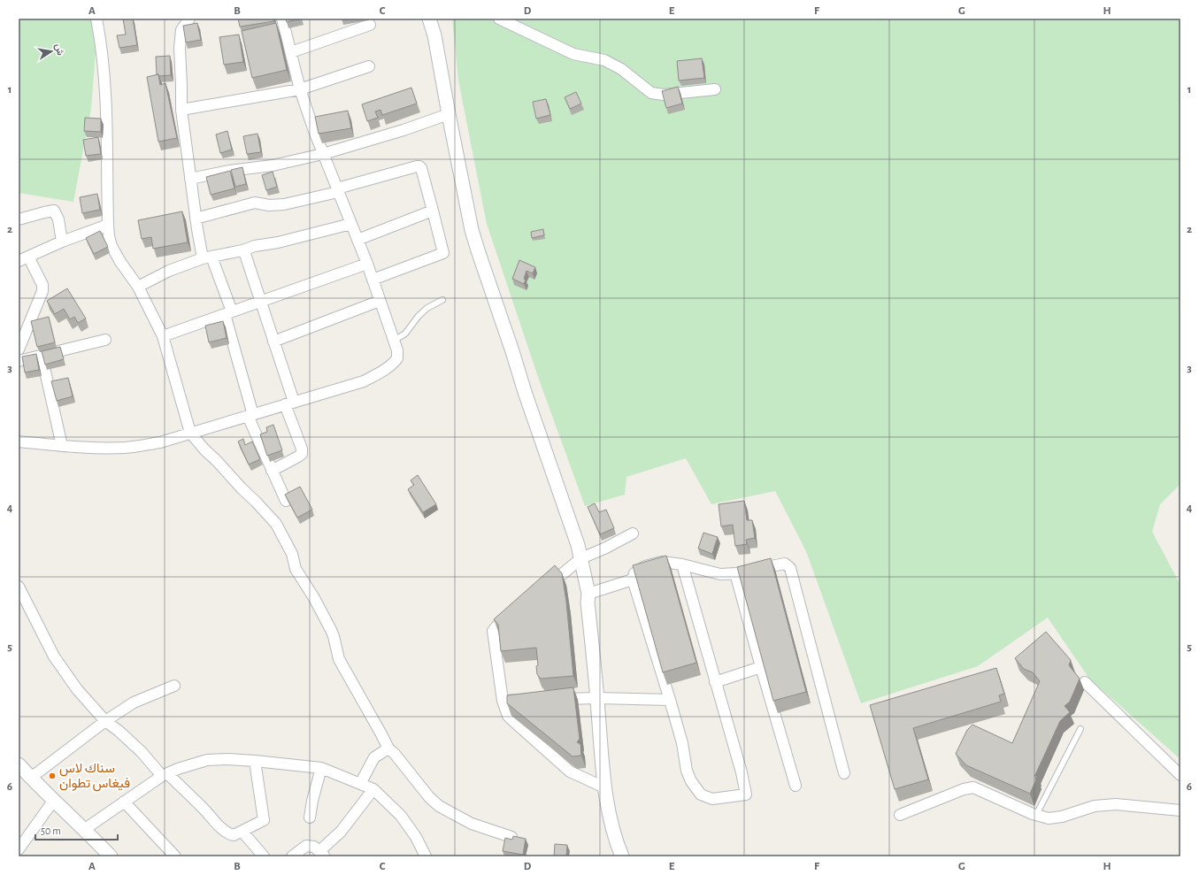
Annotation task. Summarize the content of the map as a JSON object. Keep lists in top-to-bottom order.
{
  "places": ["سناك لاس فيغاس تطوان"],
  "scale_bar": "50 m",
  "north": "right",
  "grid": {
    "columns": [
      "A",
      "B",
      "C",
      "D",
      "E",
      "F",
      "G",
      "H"
    ],
    "rows": [
      "1",
      "2",
      "3",
      "4",
      "5",
      "6"
    ]
  }
}
